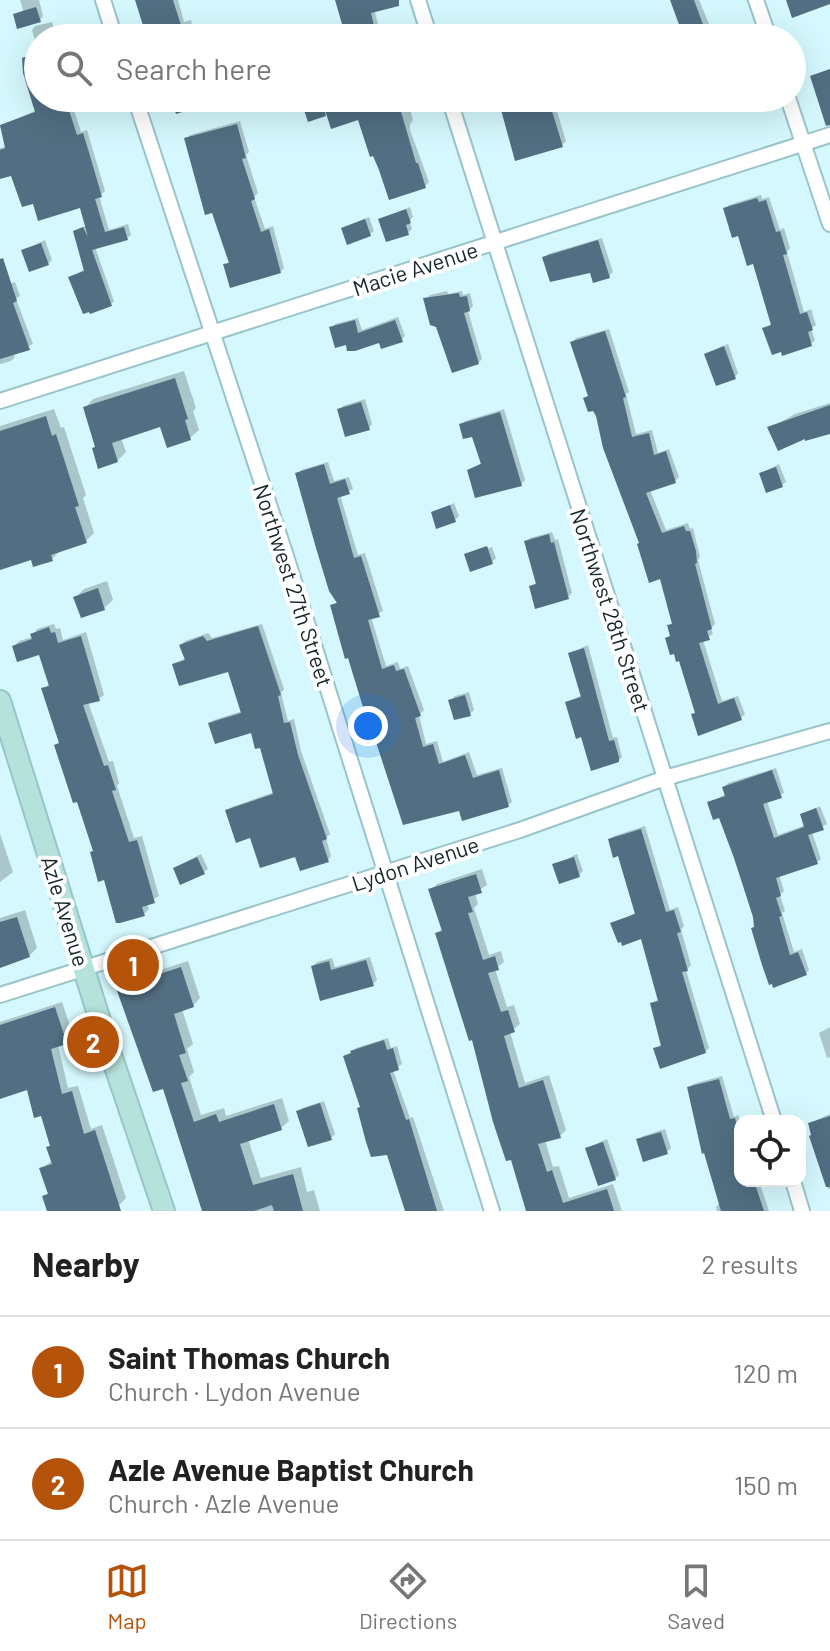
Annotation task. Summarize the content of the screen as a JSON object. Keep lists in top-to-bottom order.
{
  "streets": {
    "main road": ["Azle Avenue"],
    "street": [
      "Macie Avenue",
      "Northwest 27th Street",
      "Northwest 28th Street",
      "Lydon Avenue"
    ]
  },
  "crossings": [
    ["Macie Avenue", "Northwest 27th Street"],
    ["Macie Avenue", "Northwest 28th Street"],
    ["Northwest 27th Street", "Lydon Avenue"],
    ["Northwest 28th Street", "Lydon Avenue"],
    ["Lydon Avenue", "Azle Avenue"]
  ],
  "page": {
    "search": "Search here",
    "pins": ["1", "2"],
    "heading": ["Nearby", "2 results"],
    "list": [
      {
        "mark": "1",
        "name": "Saint Thomas Church",
        "note": "Church · Lydon Avenue",
        "value": "120 m"
      },
      {
        "mark": "2",
        "name": "Azle Avenue Baptist Church",
        "note": "Church · Azle Avenue",
        "value": "150 m"
      }
    ],
    "nav": ["Map", "Directions", "Saved"]
  }
}
